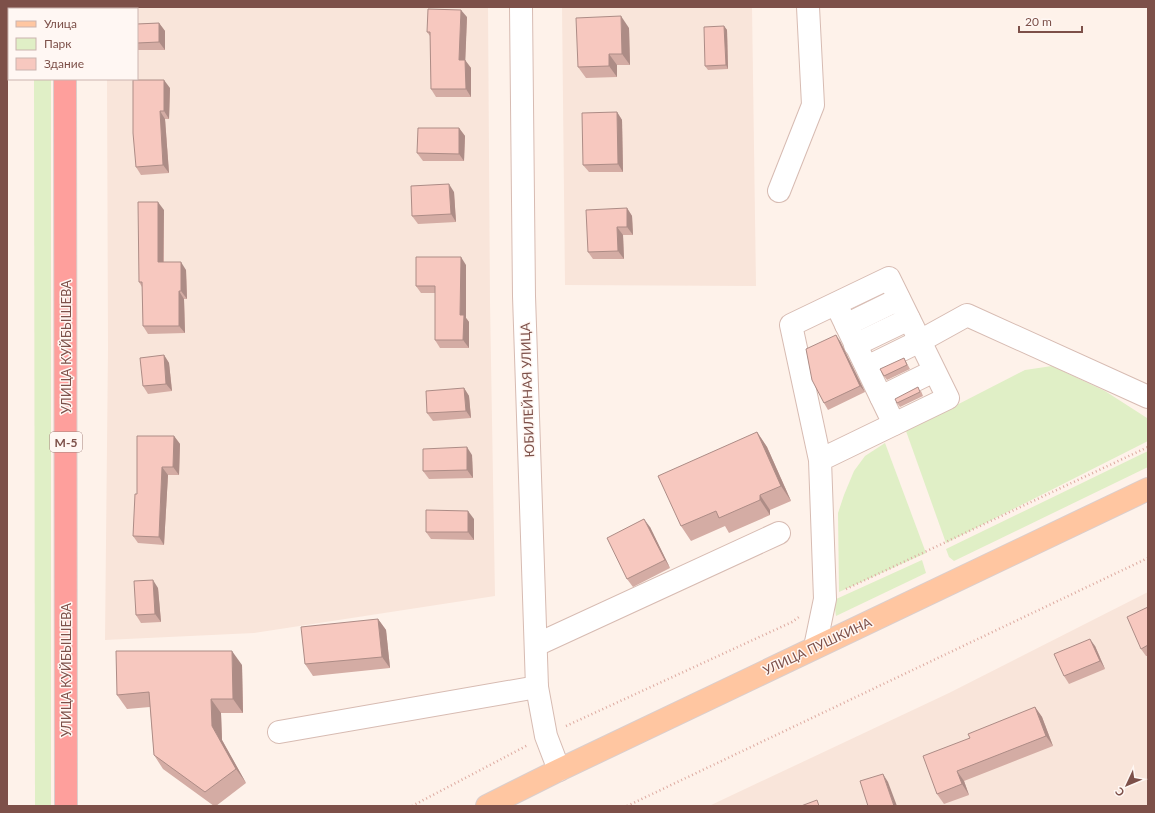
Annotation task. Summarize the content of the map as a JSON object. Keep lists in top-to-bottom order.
{
  "streets": {
    "highway": ["УЛИЦА КУЙБЫШЕВА", "М-5"],
    "main road": ["УЛИЦА ПУШКИНА"],
    "street": ["ЮБИЛЕЙНАЯ УЛИЦА"]
  },
  "crossings": [
    ["ЮБИЛЕЙНАЯ УЛИЦА", "УЛИЦА ПУШКИНА"]
  ],
  "legend": ["Улица", "Парк", "Здание"],
  "scale_bar": "20 m",
  "north": "bottom left"
}
